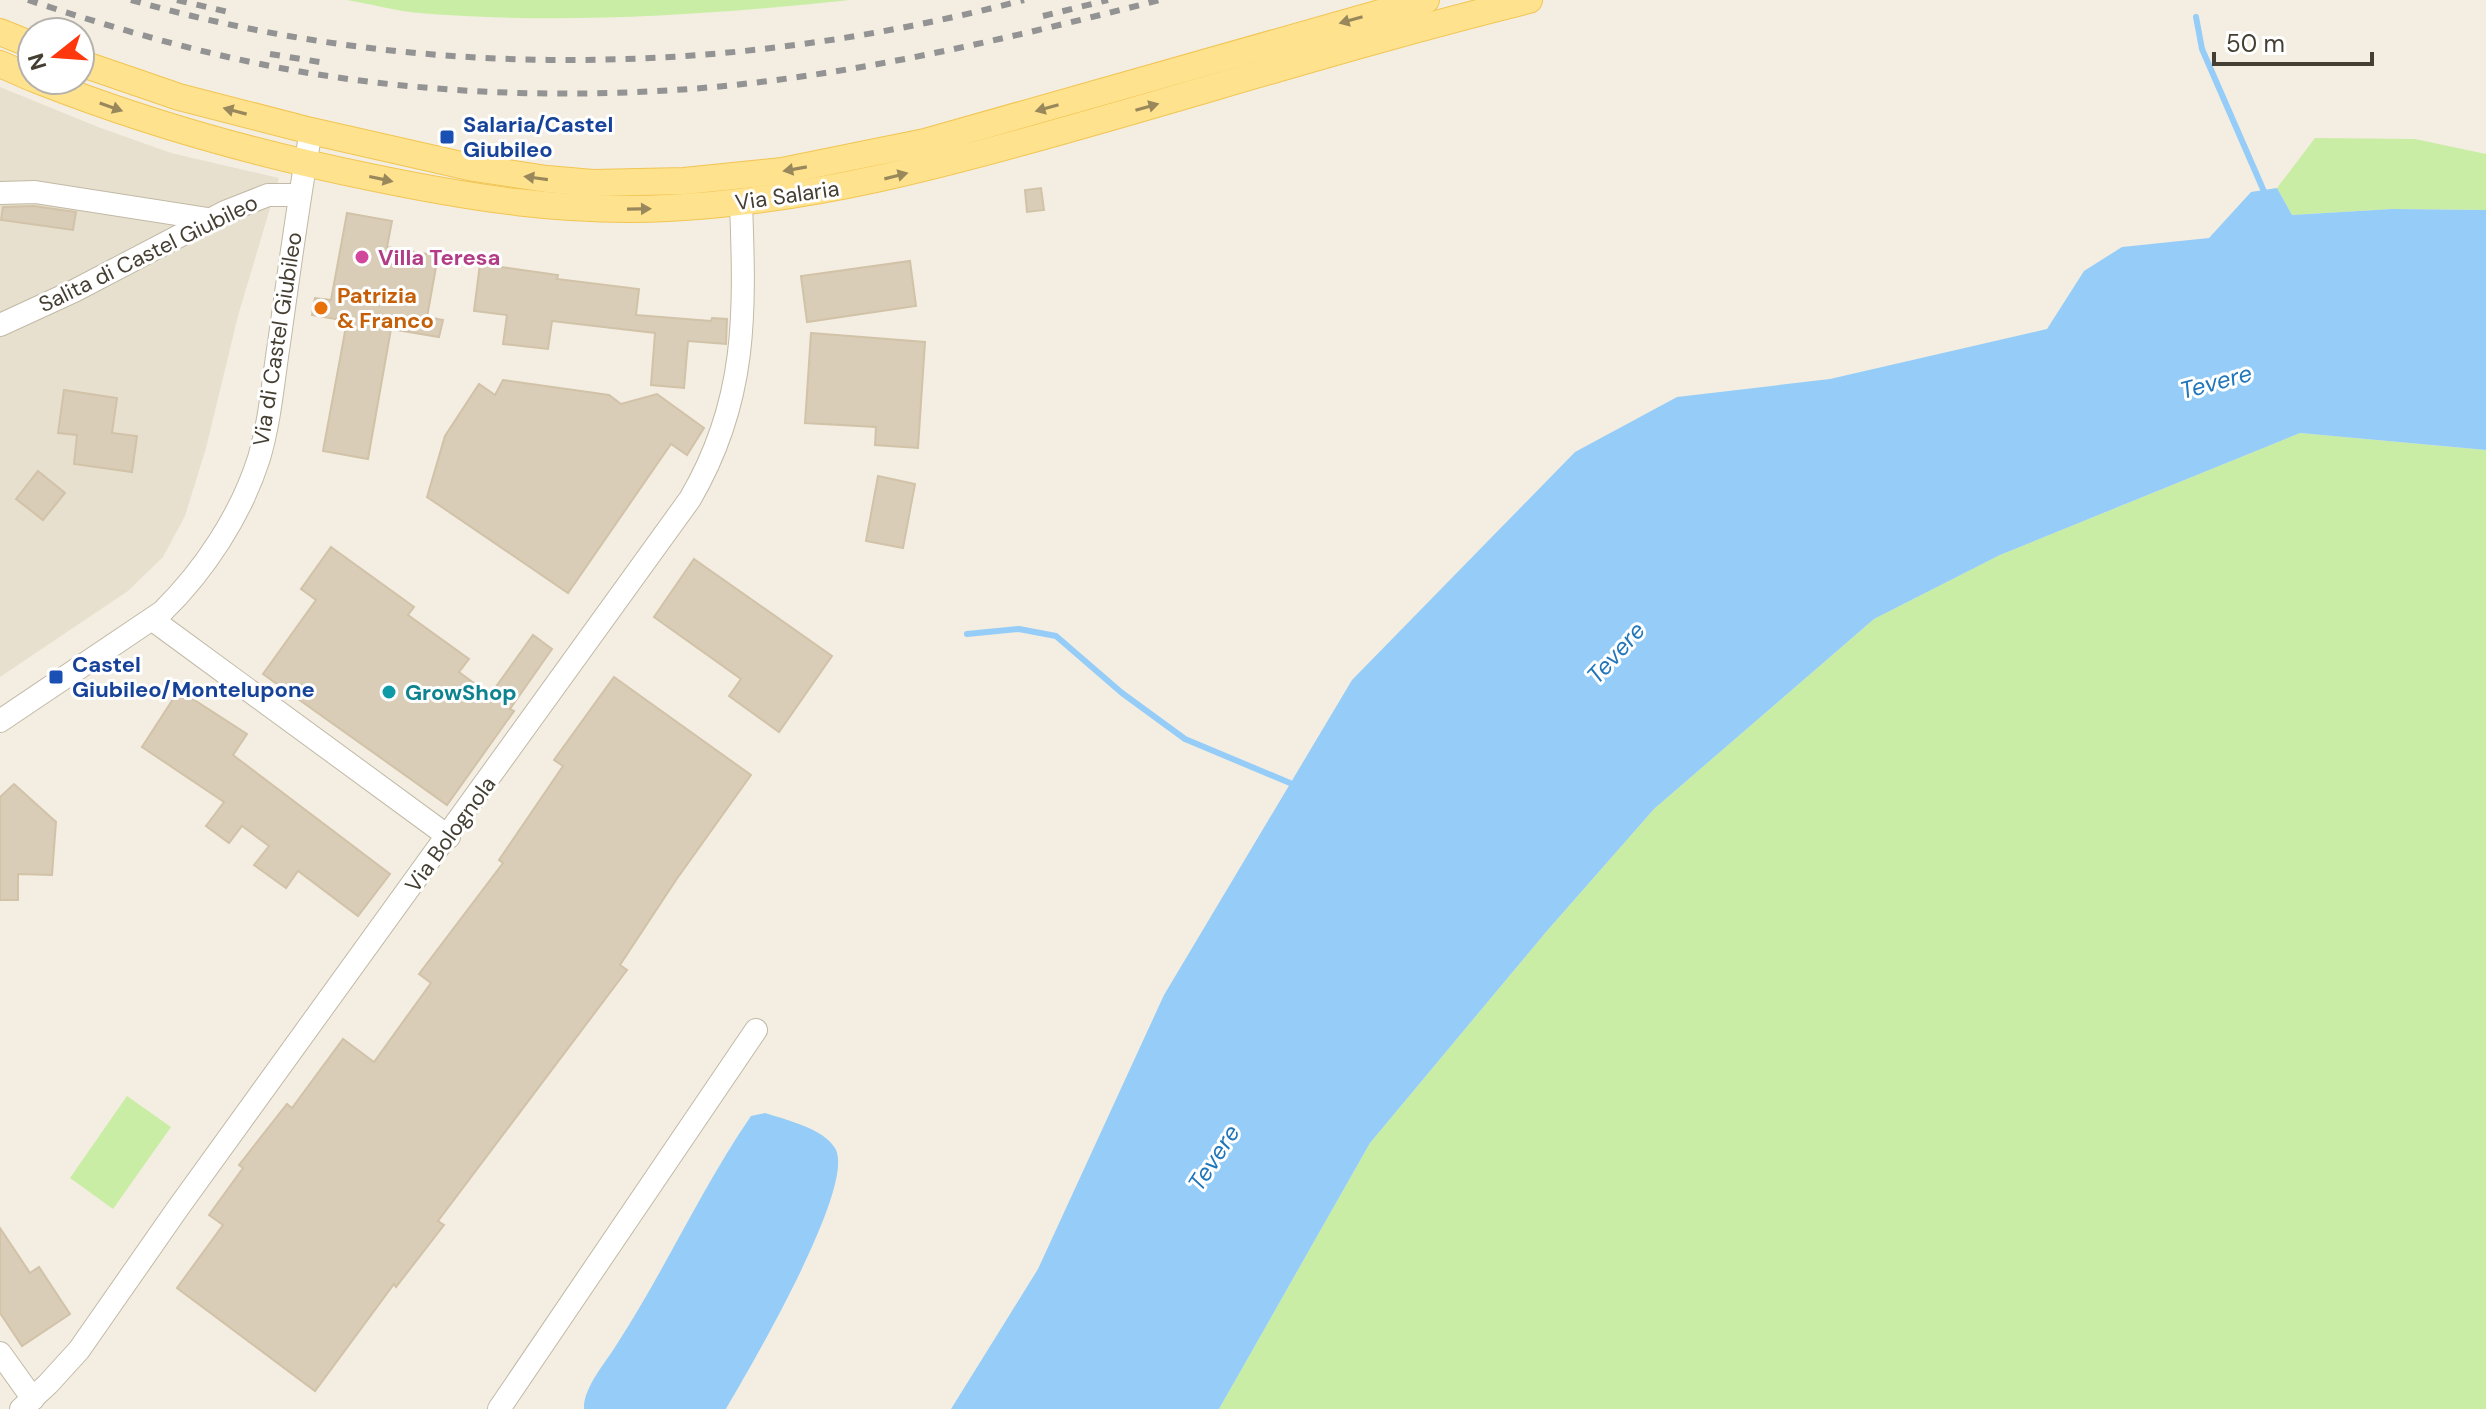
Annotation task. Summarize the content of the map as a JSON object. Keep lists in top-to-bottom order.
{
  "streets": {
    "main road": ["Via Salaria"],
    "street": ["Salita di Castel Giubileo", "Via di Castel Giubileo", "Via Bolognola"]
  },
  "crossings": [
    ["Via Salaria", "Via di Castel Giubileo"],
    ["Via Salaria", "Via Bolognola"],
    ["Salita di Castel Giubileo", "Via di Castel Giubileo"]
  ],
  "water": ["Tevere"],
  "places": {
    "transit": ["Salaria/Castel Giubileo", "Castel Giubileo/Montelupone"],
    "other": ["Villa Teresa", "Patrizia & Franco", "GrowShop"]
  },
  "scale_bar": "50 m",
  "north": "left"
}
